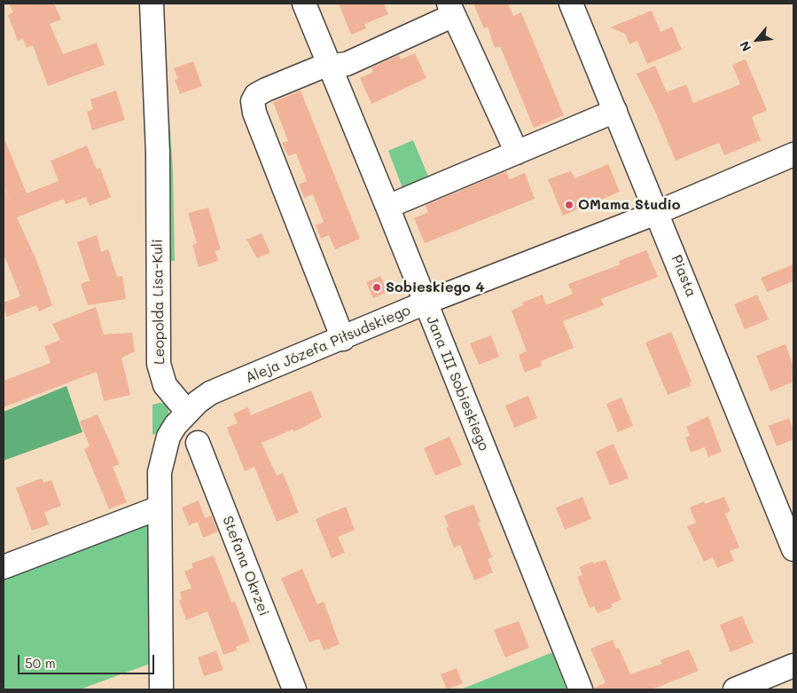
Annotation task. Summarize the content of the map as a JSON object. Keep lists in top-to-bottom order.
{
  "streets": {
    "street": [
      "Piasta",
      "Leopolda Lisa-Kuli",
      "Aleja Józefa Piłsudskiego",
      "Jana III Sobieskiego",
      "Stefana Okrzei"
    ]
  },
  "crossings": [
    ["Piasta", "Aleja Józefa Piłsudskiego"],
    ["Leopolda Lisa-Kuli", "Aleja Józefa Piłsudskiego"],
    ["Aleja Józefa Piłsudskiego", "Jana III Sobieskiego"]
  ],
  "places": ["OMama Studio", "Sobieskiego 4"],
  "scale_bar": "50 m",
  "north": "bottom left"
}
